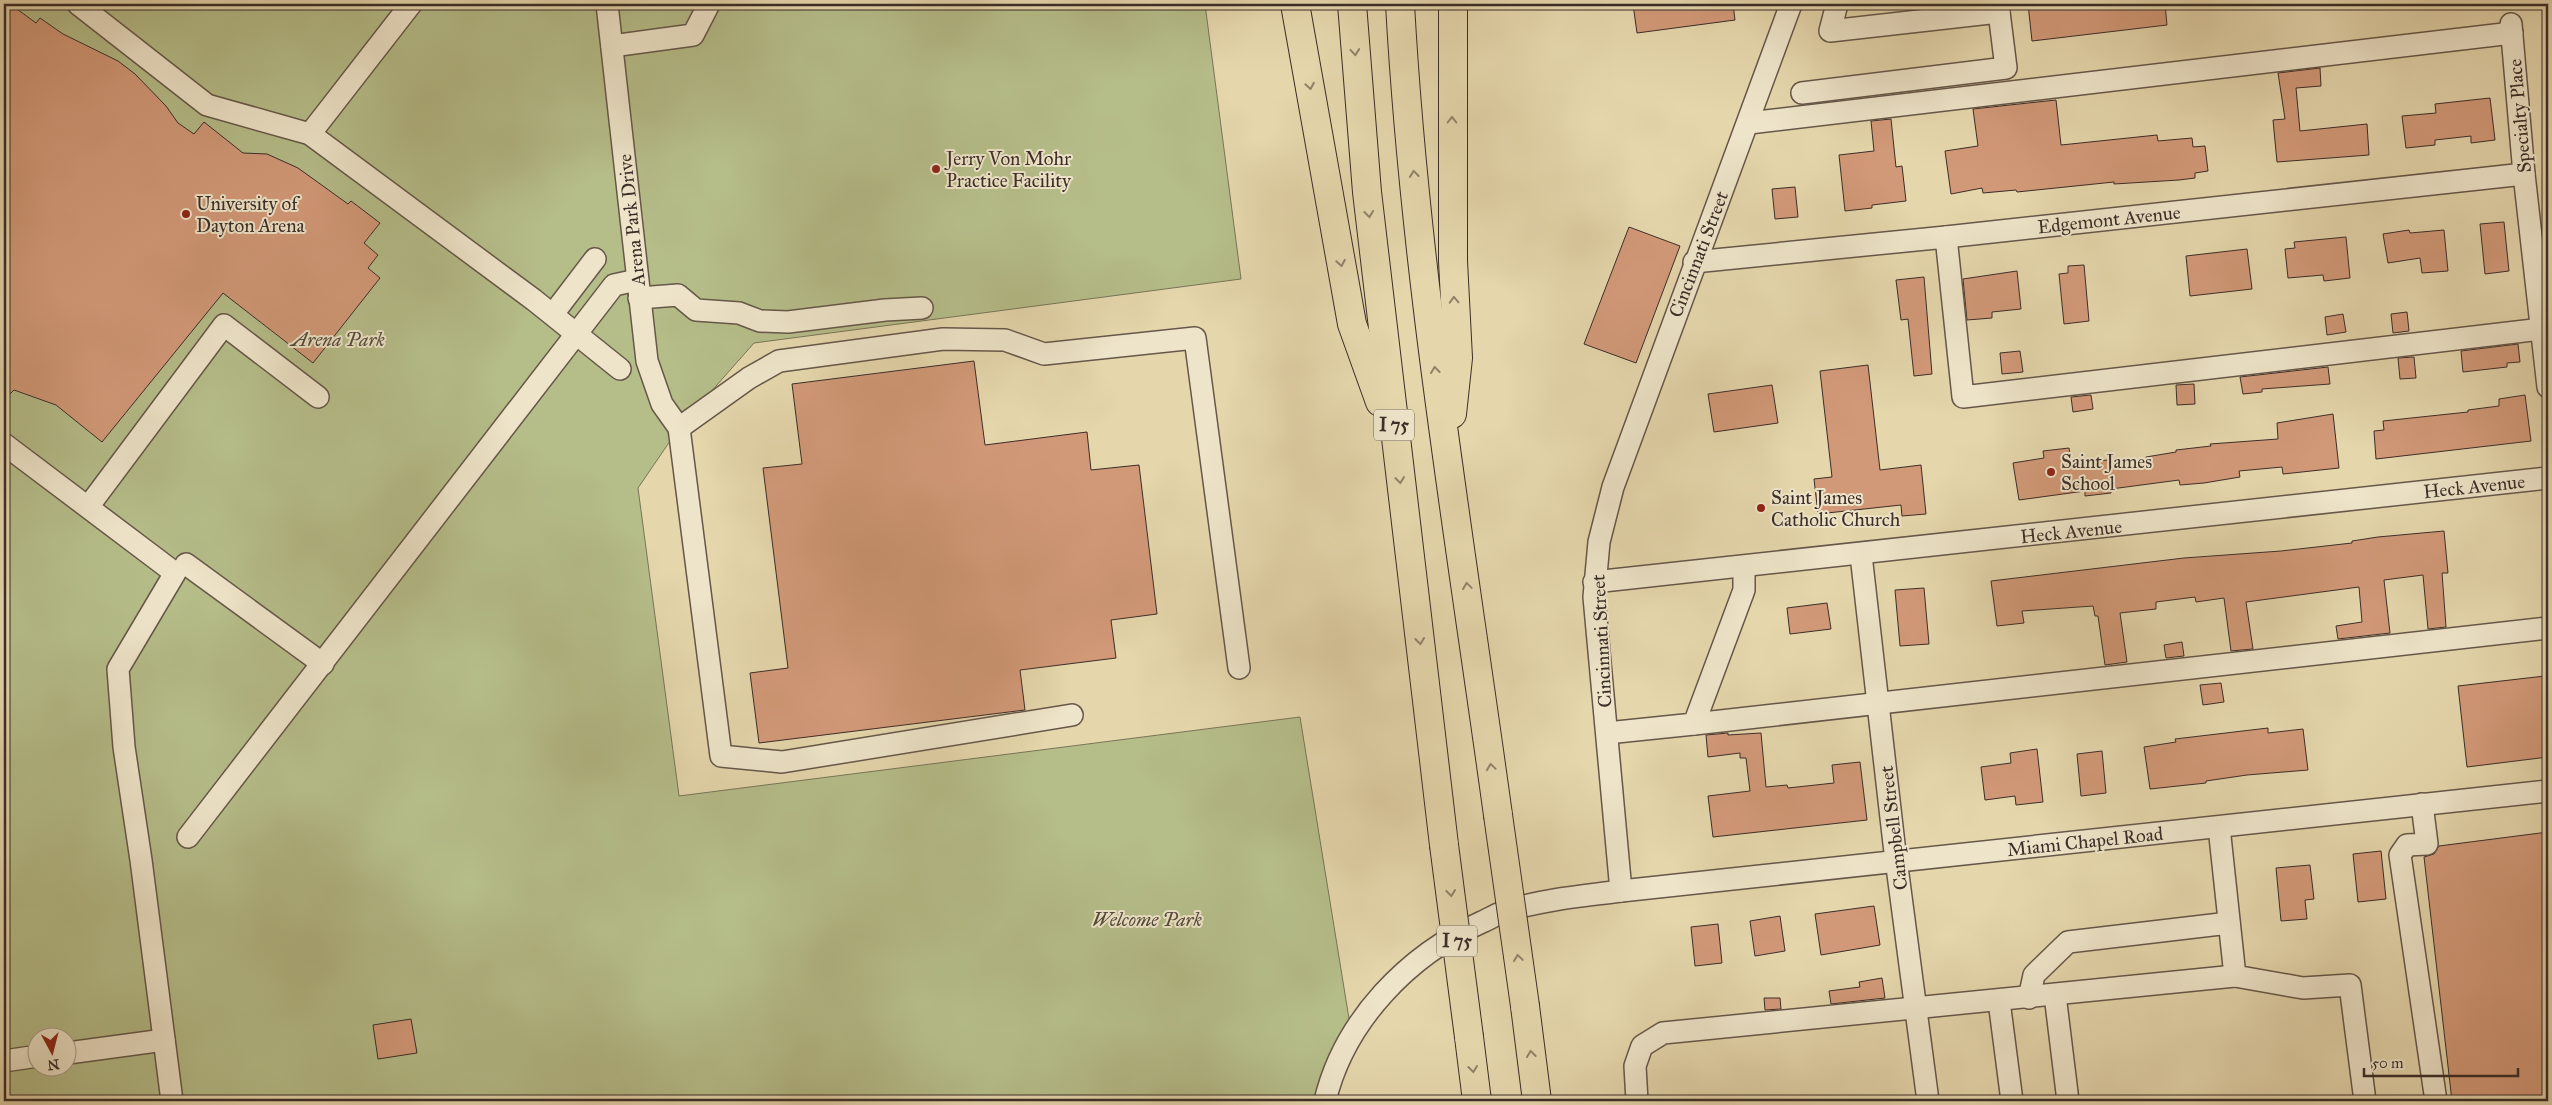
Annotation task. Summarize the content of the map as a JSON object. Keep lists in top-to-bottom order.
{
  "streets": {
    "highway": ["I 75"],
    "street": [
      "Specialty Place",
      "Edgemont Avenue",
      "Arena Park Drive",
      "Cincinnati Street",
      "Heck Avenue",
      "Campbell Street",
      "Miami Chapel Road"
    ]
  },
  "crossings": [
    ["Specialty Place", "Edgemont Avenue"],
    ["Specialty Place", "Cincinnati Street"],
    ["Edgemont Avenue", "Cincinnati Street"],
    ["Cincinnati Street", "Heck Avenue"],
    ["Cincinnati Street", "Miami Chapel Road"],
    ["Heck Avenue", "Campbell Street"],
    ["Campbell Street", "Miami Chapel Road"]
  ],
  "parks": ["Arena Park", "Welcome Park"],
  "places": [
    "Jerry Von Mohr Practice Facility",
    "University of Dayton Arena",
    "Saint James School",
    "Saint James Catholic Church"
  ],
  "scale_bar": "50 m",
  "north": "bottom"
}
